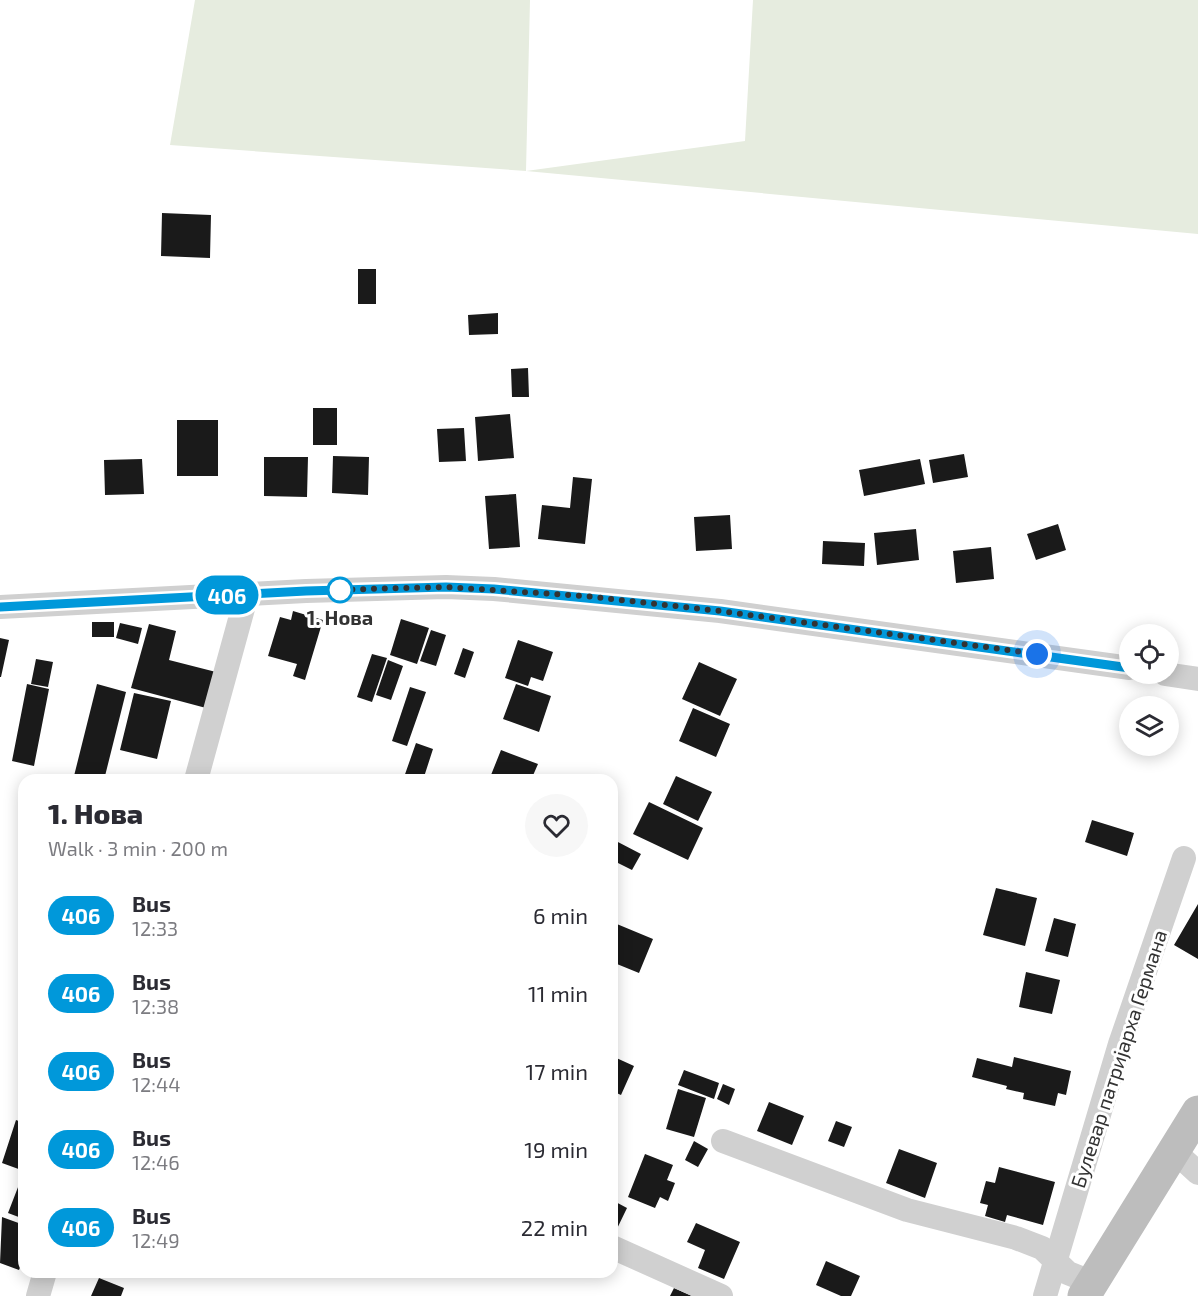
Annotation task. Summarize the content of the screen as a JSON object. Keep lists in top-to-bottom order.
{
  "streets": {
    "street": ["Булевар патријарха Германа"]
  },
  "places": ["1. Нова"],
  "lines": ["bus line 406"],
  "page": {
    "on_map": "406",
    "heading": ["1. Нова", "Walk · 3 min · 200 m"],
    "list": [
      {
        "mark": "406",
        "name": "Bus",
        "note": "12:33",
        "value": "6 min"
      },
      {
        "mark": "406",
        "name": "Bus",
        "note": "12:38",
        "value": "11 min"
      },
      {
        "mark": "406",
        "name": "Bus",
        "note": "12:44",
        "value": "17 min"
      },
      {
        "mark": "406",
        "name": "Bus",
        "note": "12:46",
        "value": "19 min"
      },
      {
        "mark": "406",
        "name": "Bus",
        "note": "12:49",
        "value": "22 min"
      }
    ]
  }
}
